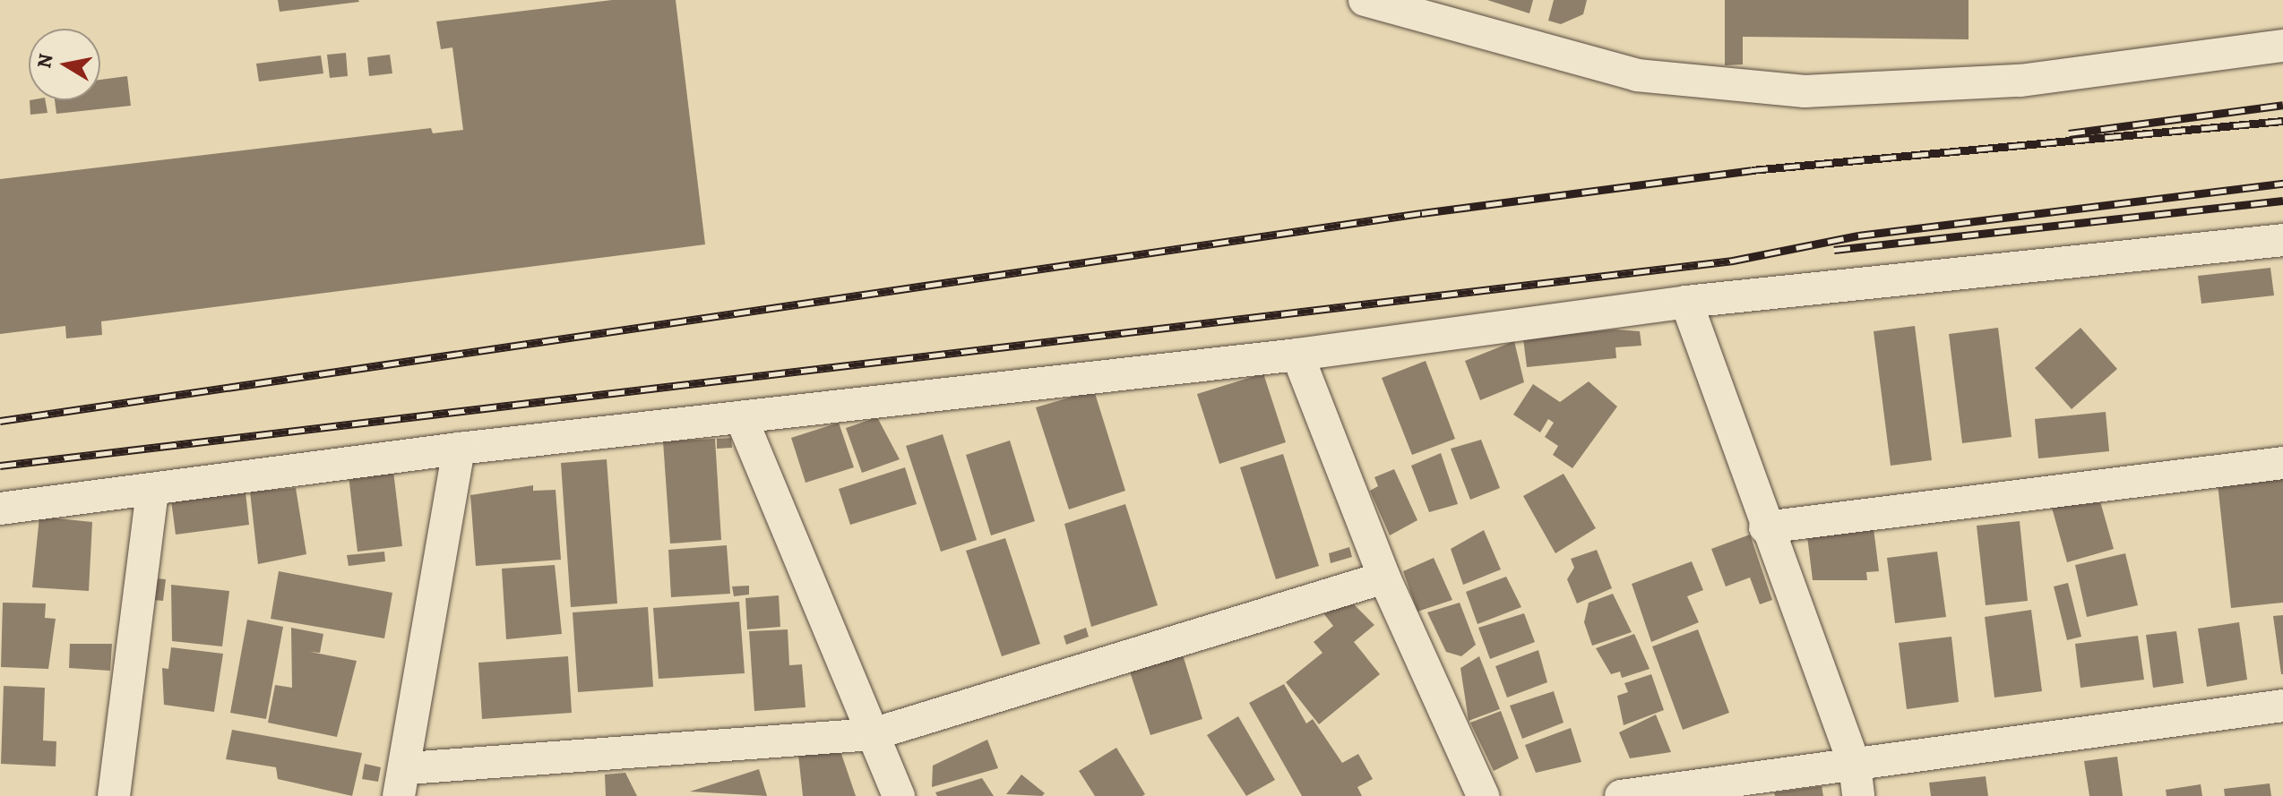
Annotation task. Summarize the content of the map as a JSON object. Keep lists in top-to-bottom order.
{
  "north": "left"
}
